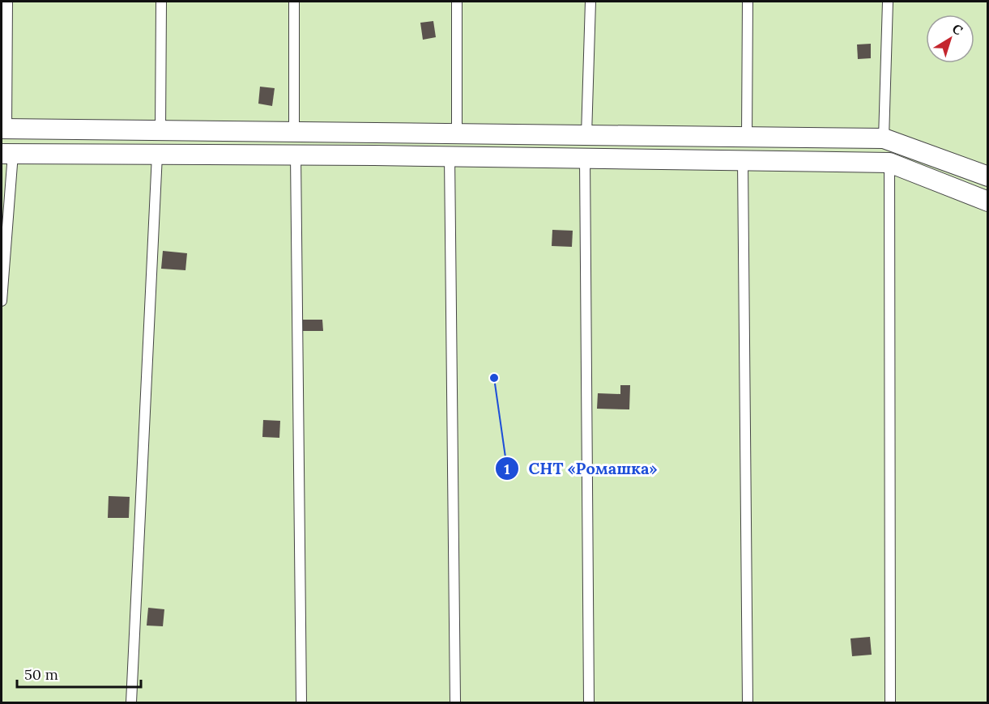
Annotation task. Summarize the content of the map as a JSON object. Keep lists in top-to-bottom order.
{
  "places": ["СНТ «Ромашка»"],
  "scale_bar": "50 m",
  "north": "top right"
}
